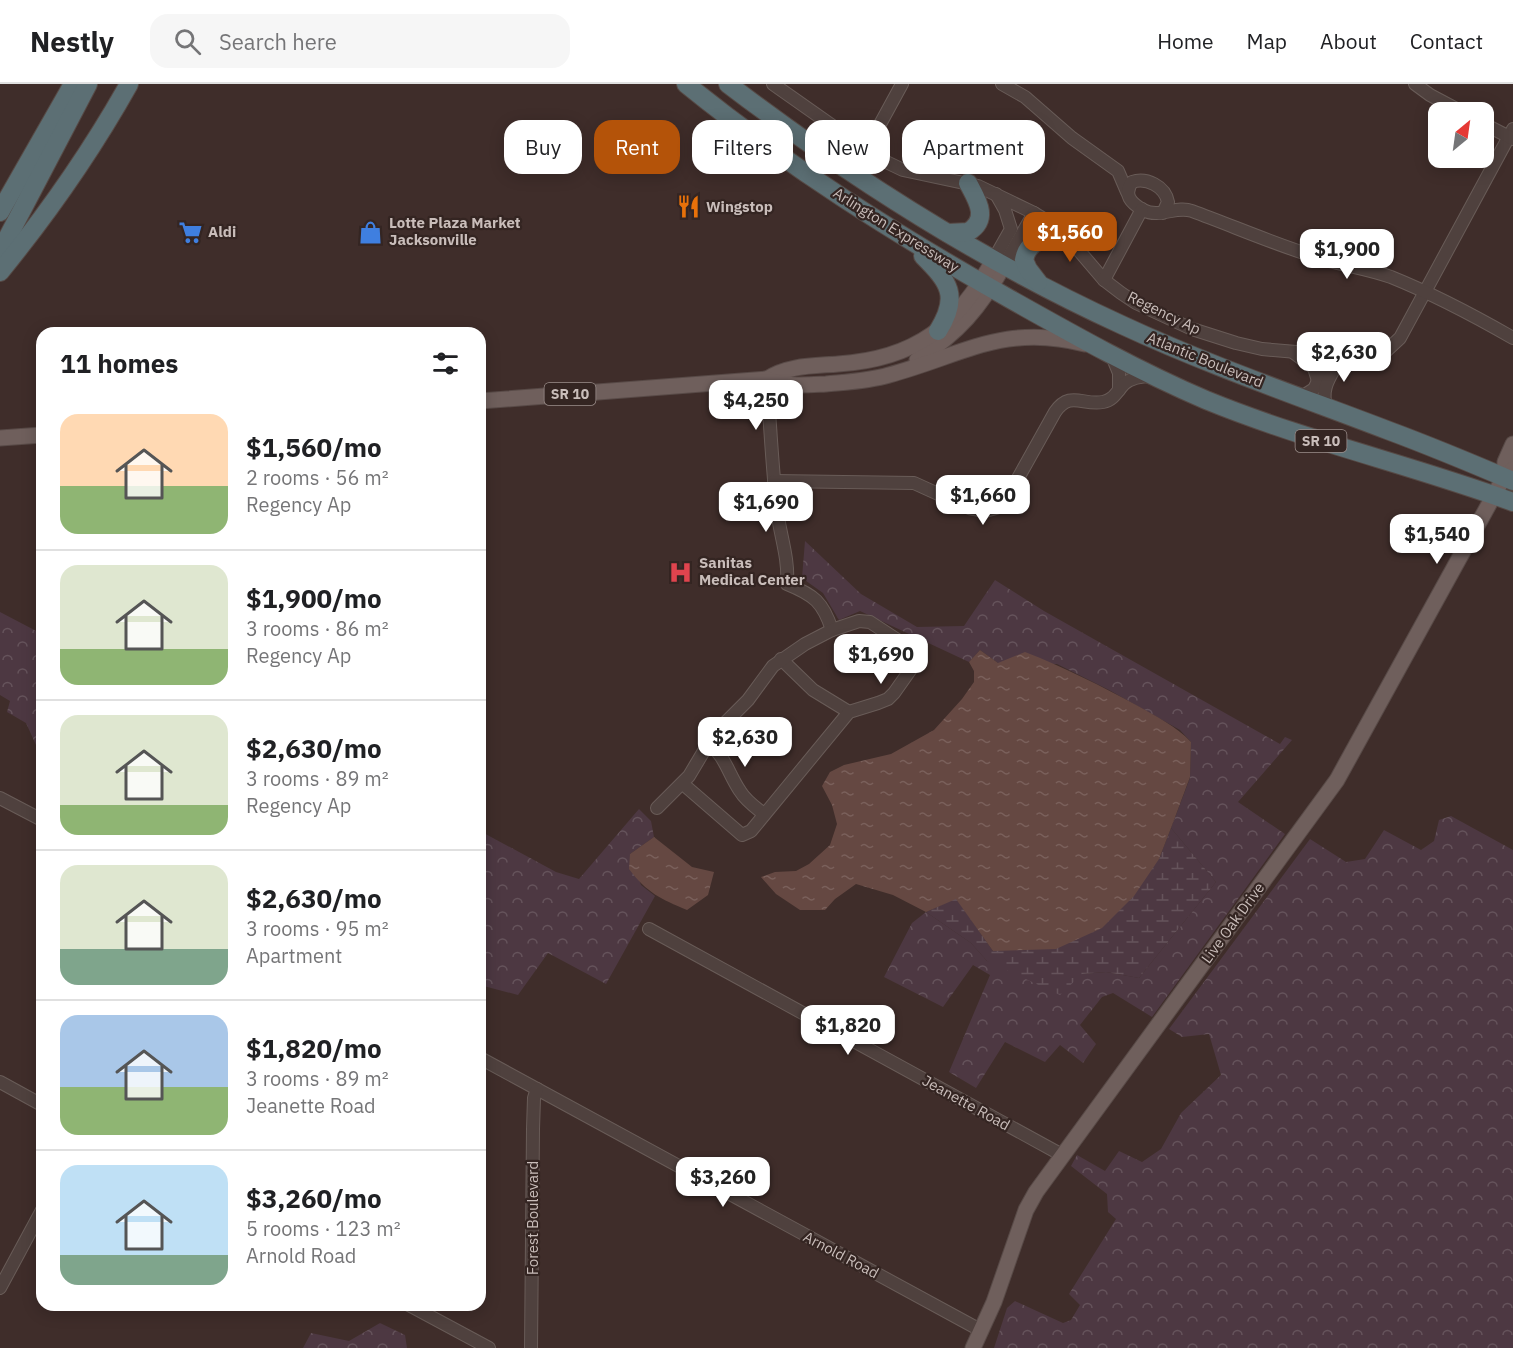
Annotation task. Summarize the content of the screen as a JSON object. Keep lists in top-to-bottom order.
{
  "streets": {
    "highway": ["Arlington Expressway", "Atlantic Boulevard", "SR 10"],
    "main road": ["Live Oak Drive"],
    "street": [
      "Regency Ap",
      "Jeanette Road",
      "Forest Boulevard",
      "Arnold Road"
    ]
  },
  "crossings": [
    ["Arlington Expressway", "Atlantic Boulevard"],
    ["Arlington Expressway", "SR 10"],
    ["Atlantic Boulevard", "SR 10"],
    ["Atlantic Boulevard", "Live Oak Drive"],
    ["SR 10", "Live Oak Drive"],
    ["Live Oak Drive", "Jeanette Road"],
    ["Live Oak Drive", "Arnold Road"],
    ["Forest Boulevard", "Arnold Road"]
  ],
  "places": {
    "restaurant": ["Wingstop"],
    "supermarket": ["Aldi"],
    "shop": ["Lotte Plaza Market Jacksonville"],
    "hospital": ["Sanitas Medical Center"]
  },
  "north": "top right",
  "page": {
    "header": "Nestly",
    "search": "Search here",
    "nav": [
      "Home",
      "Map",
      "About",
      "Contact"
    ],
    "chip": [
      "Buy",
      "Rent",
      "Filters",
      "New",
      "Apartment"
    ],
    "price": [
      "$1,560",
      "$1,900",
      "$2,630",
      "$4,250",
      "$1,660",
      "$1,690",
      "$1,540",
      "$1,690",
      "$2,630",
      "$1,820",
      "$3,260"
    ],
    "heading": "11 homes",
    "list": [
      {
        "name": "$1,560/mo",
        "note": "2 rooms · 56 m² · Regency Ap"
      },
      {
        "name": "$1,900/mo",
        "note": "3 rooms · 86 m² · Regency Ap"
      },
      {
        "name": "$2,630/mo",
        "note": "3 rooms · 89 m² · Regency Ap"
      },
      {
        "name": "$2,630/mo",
        "note": "3 rooms · 95 m² · Apartment"
      },
      {
        "name": "$1,820/mo",
        "note": "3 rooms · 89 m² · Jeanette Road"
      },
      {
        "name": "$3,260/mo",
        "note": "5 rooms · 123 m² · Arnold Road"
      }
    ]
  }
}
